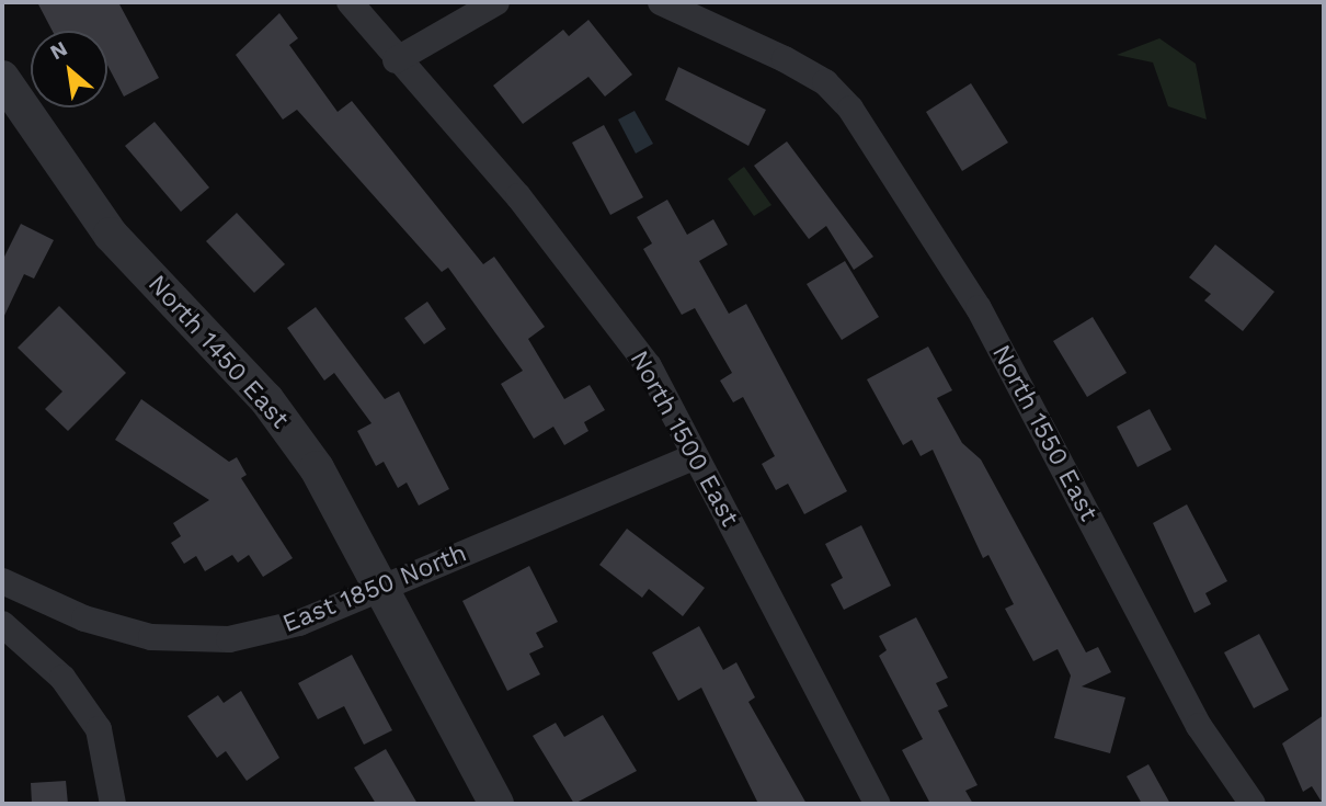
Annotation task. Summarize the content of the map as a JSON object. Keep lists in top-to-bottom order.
{
  "streets": {
    "street": [
      "North 1450 East",
      "North 1550 East",
      "North 1500 East",
      "East 1850 North"
    ]
  },
  "crossings": [
    ["North 1450 East", "East 1850 North"],
    ["North 1500 East", "East 1850 North"]
  ],
  "north": "top left"
}
